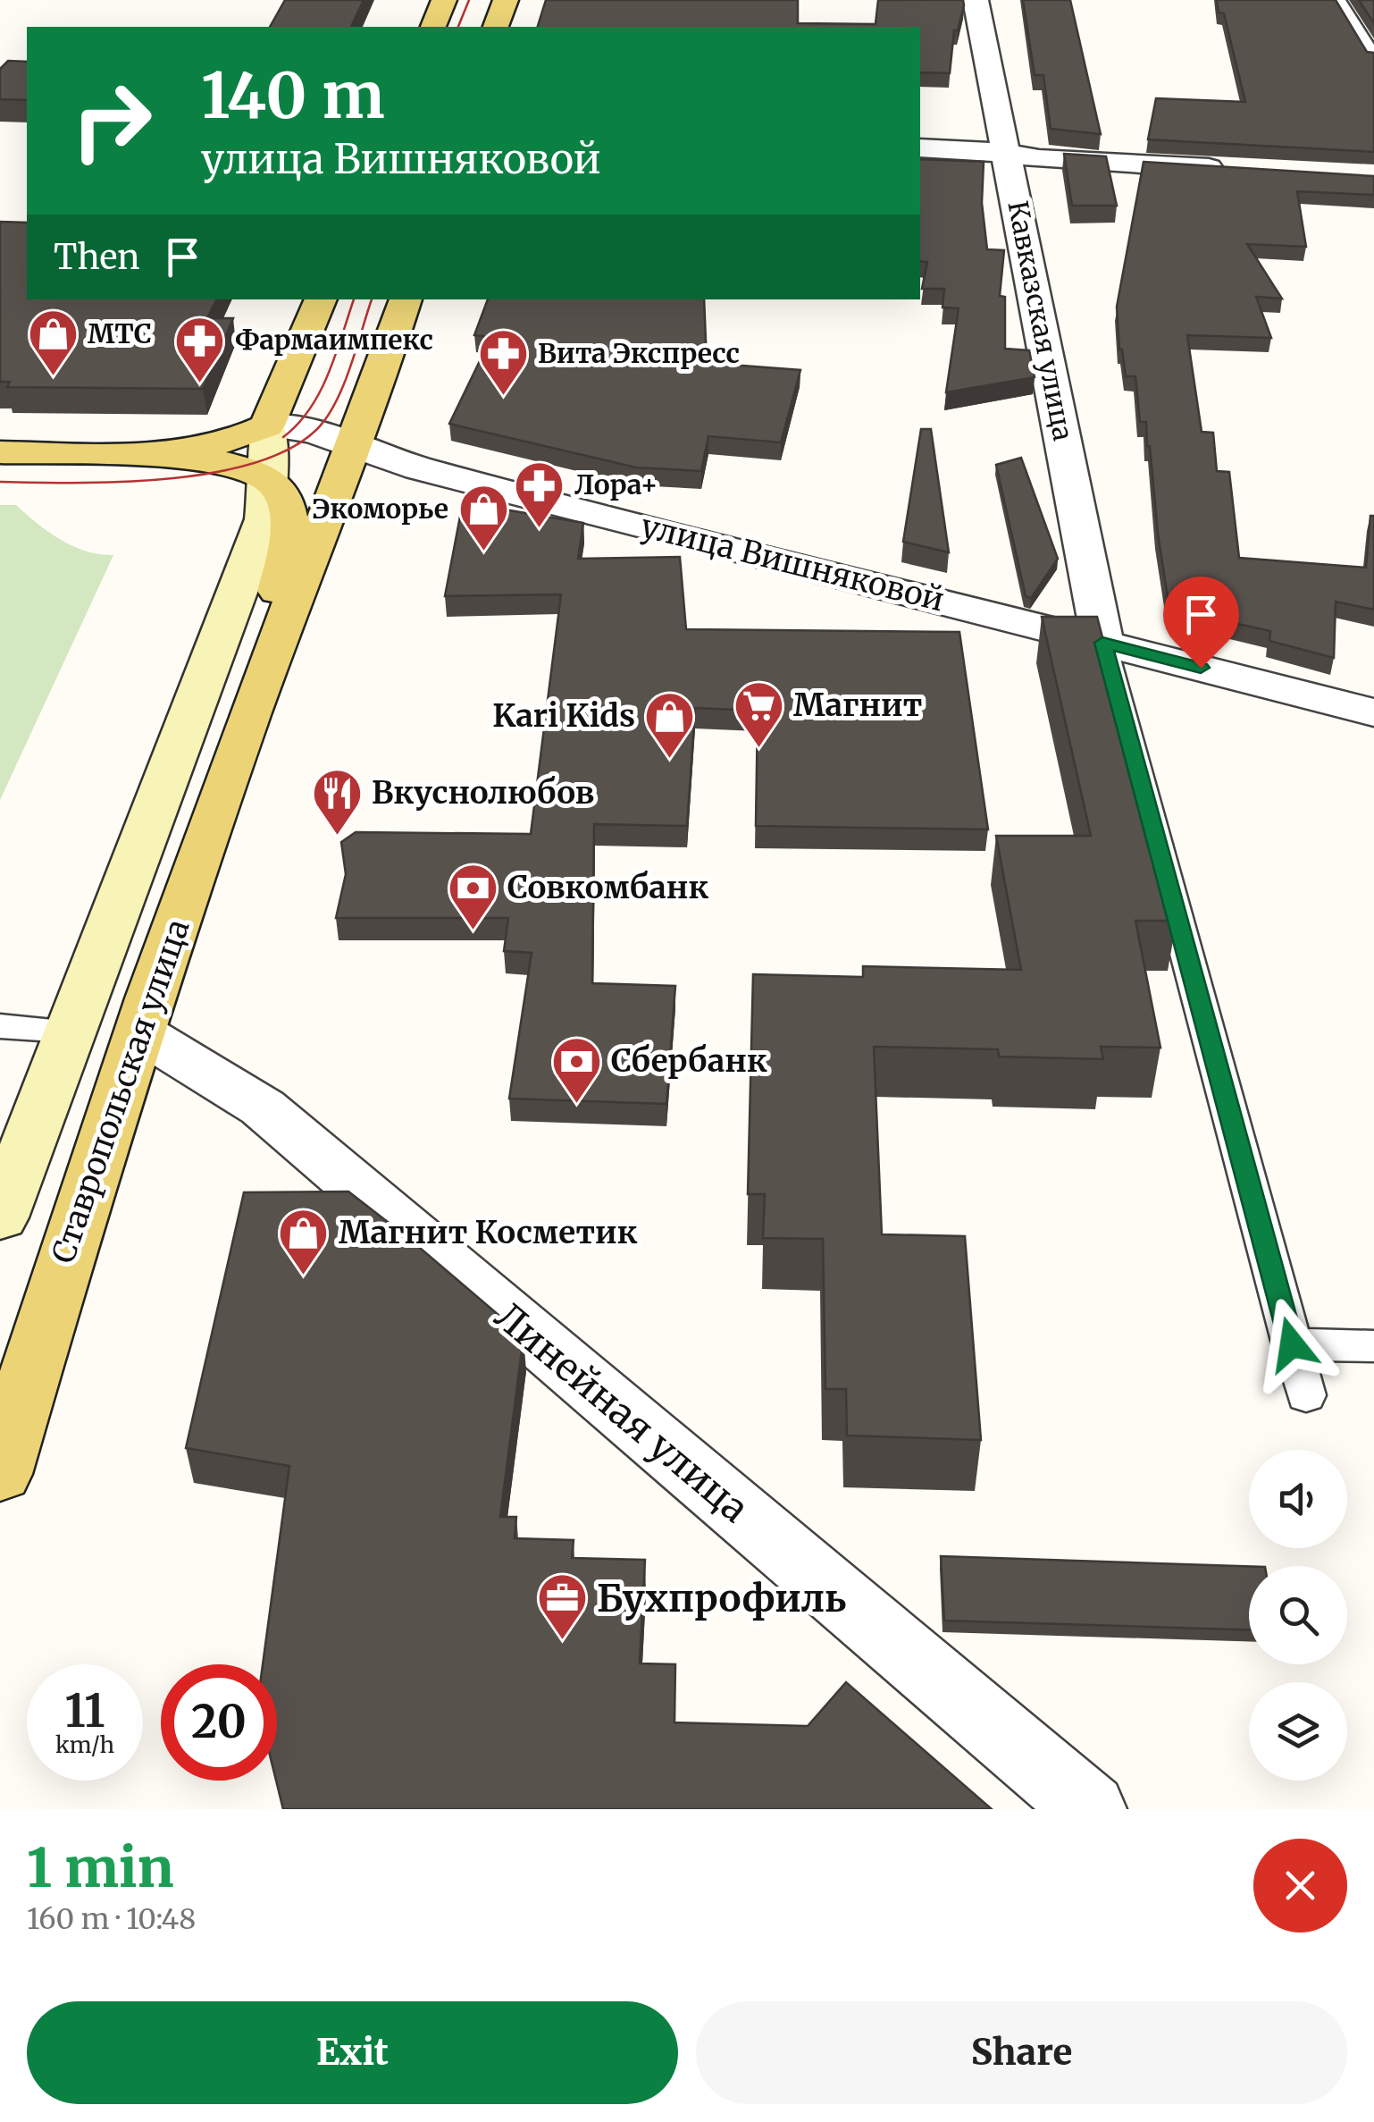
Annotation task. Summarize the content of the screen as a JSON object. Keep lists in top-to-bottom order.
{
  "streets": {
    "main road": ["Ставропольская улица"],
    "street": ["Кавказская улица", "улица Вишняковой", "Линейная улица"]
  },
  "crossings": [
    ["Кавказская улица", "улица Вишняковой"],
    ["улица Вишняковой", "Ставропольская улица"],
    ["Ставропольская улица", "Линейная улица"]
  ],
  "places": {
    "shop": [
      "МТС",
      "Экоморье",
      "Kari Kids",
      "Магнит Косметик"
    ],
    "pharmacy": ["Фармаимпекс", "Вита Экспресс", "Лора+"],
    "supermarket": ["Магнит"],
    "restaurant": ["Вкуснолюбов"],
    "bank": ["Совкомбанк", "Сбербанк"],
    "office": ["Бухпрофиль"]
  },
  "page": {
    "turn": ["140 m", "улица Вишняковой"],
    "then": "Then",
    "speed": "11 km/h",
    "limit": "20",
    "heading": ["1 min", "160 m · 10:48"],
    "buttons": ["Exit", "Share"]
  }
}
